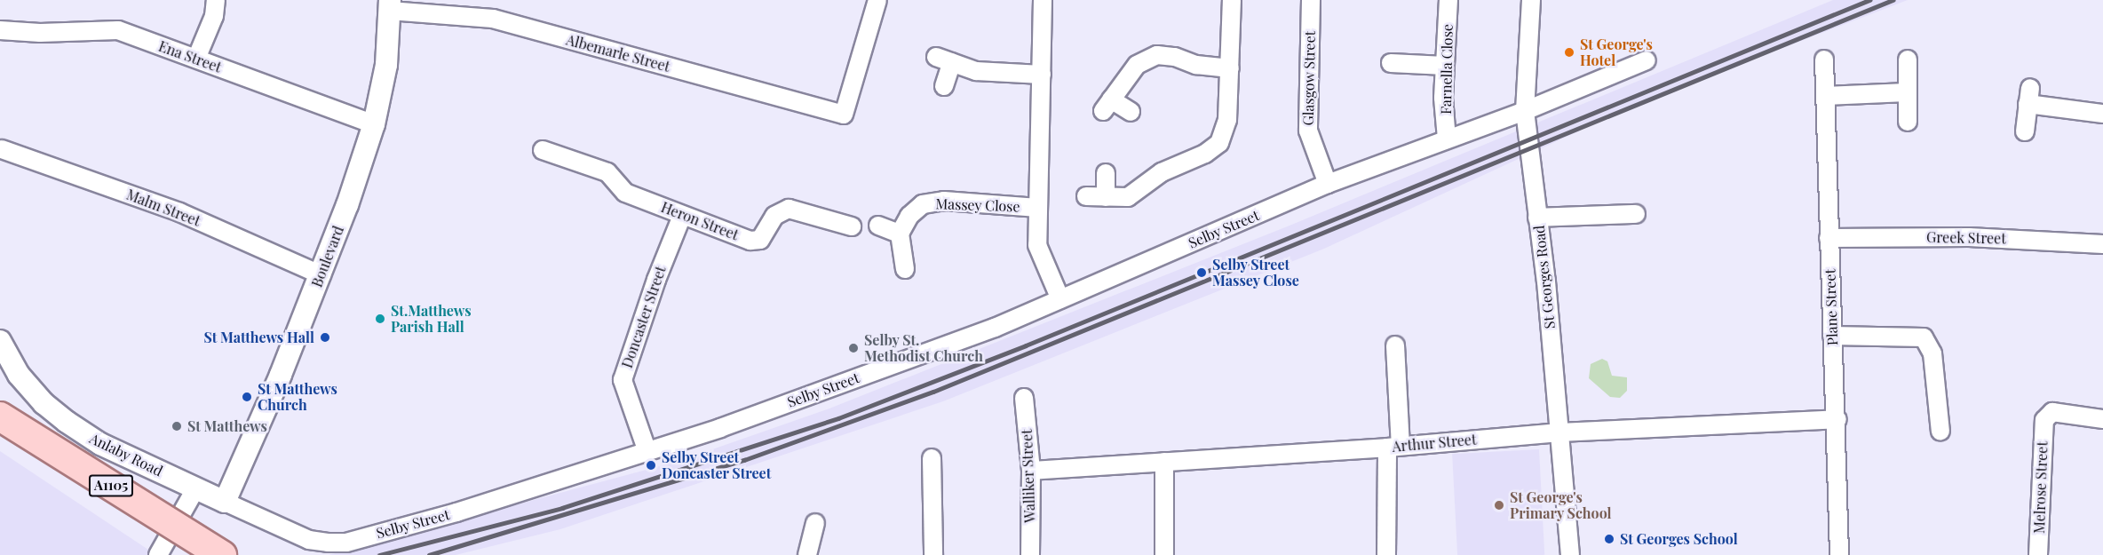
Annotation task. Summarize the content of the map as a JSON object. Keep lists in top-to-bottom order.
{
  "streets": {
    "main road": ["Anlaby Road", "A1105"],
    "street": [
      "Albemarle Street",
      "Ena Street",
      "Farnella Close",
      "Glasgow Street",
      "Massey Close",
      "Malm Street",
      "Heron Street",
      "Selby Street",
      "Greek Street",
      "Boulevard",
      "St Georges Road",
      "Plane Street",
      "Doncaster Street",
      "Arthur Street",
      "Walliker Street",
      "Melrose Street"
    ]
  },
  "crossings": [
    ["Albemarle Street", "Boulevard"],
    ["Ena Street", "Boulevard"],
    ["Farnella Close", "Selby Street"],
    ["Glasgow Street", "Selby Street"],
    ["Massey Close", "Selby Street"],
    ["Malm Street", "Boulevard"],
    ["Heron Street", "Doncaster Street"],
    ["Selby Street", "Boulevard"],
    ["Selby Street", "St Georges Road"],
    ["Selby Street", "Doncaster Street"],
    ["Selby Street", "Anlaby Road"],
    ["Greek Street", "Plane Street"],
    ["St Georges Road", "Arthur Street"],
    ["Plane Street", "Arthur Street"],
    ["Arthur Street", "Walliker Street"]
  ],
  "places": [
    "St George's Hotel",
    "Selby Street Massey Close",
    "St.Matthews Parish Hall",
    "St Matthews Hall",
    "Selby St. Methodist Church",
    "St Matthews Church",
    "St Matthews",
    "Selby Street Doncaster Street",
    "St George's Primary School",
    "St Georges School"
  ]
}
